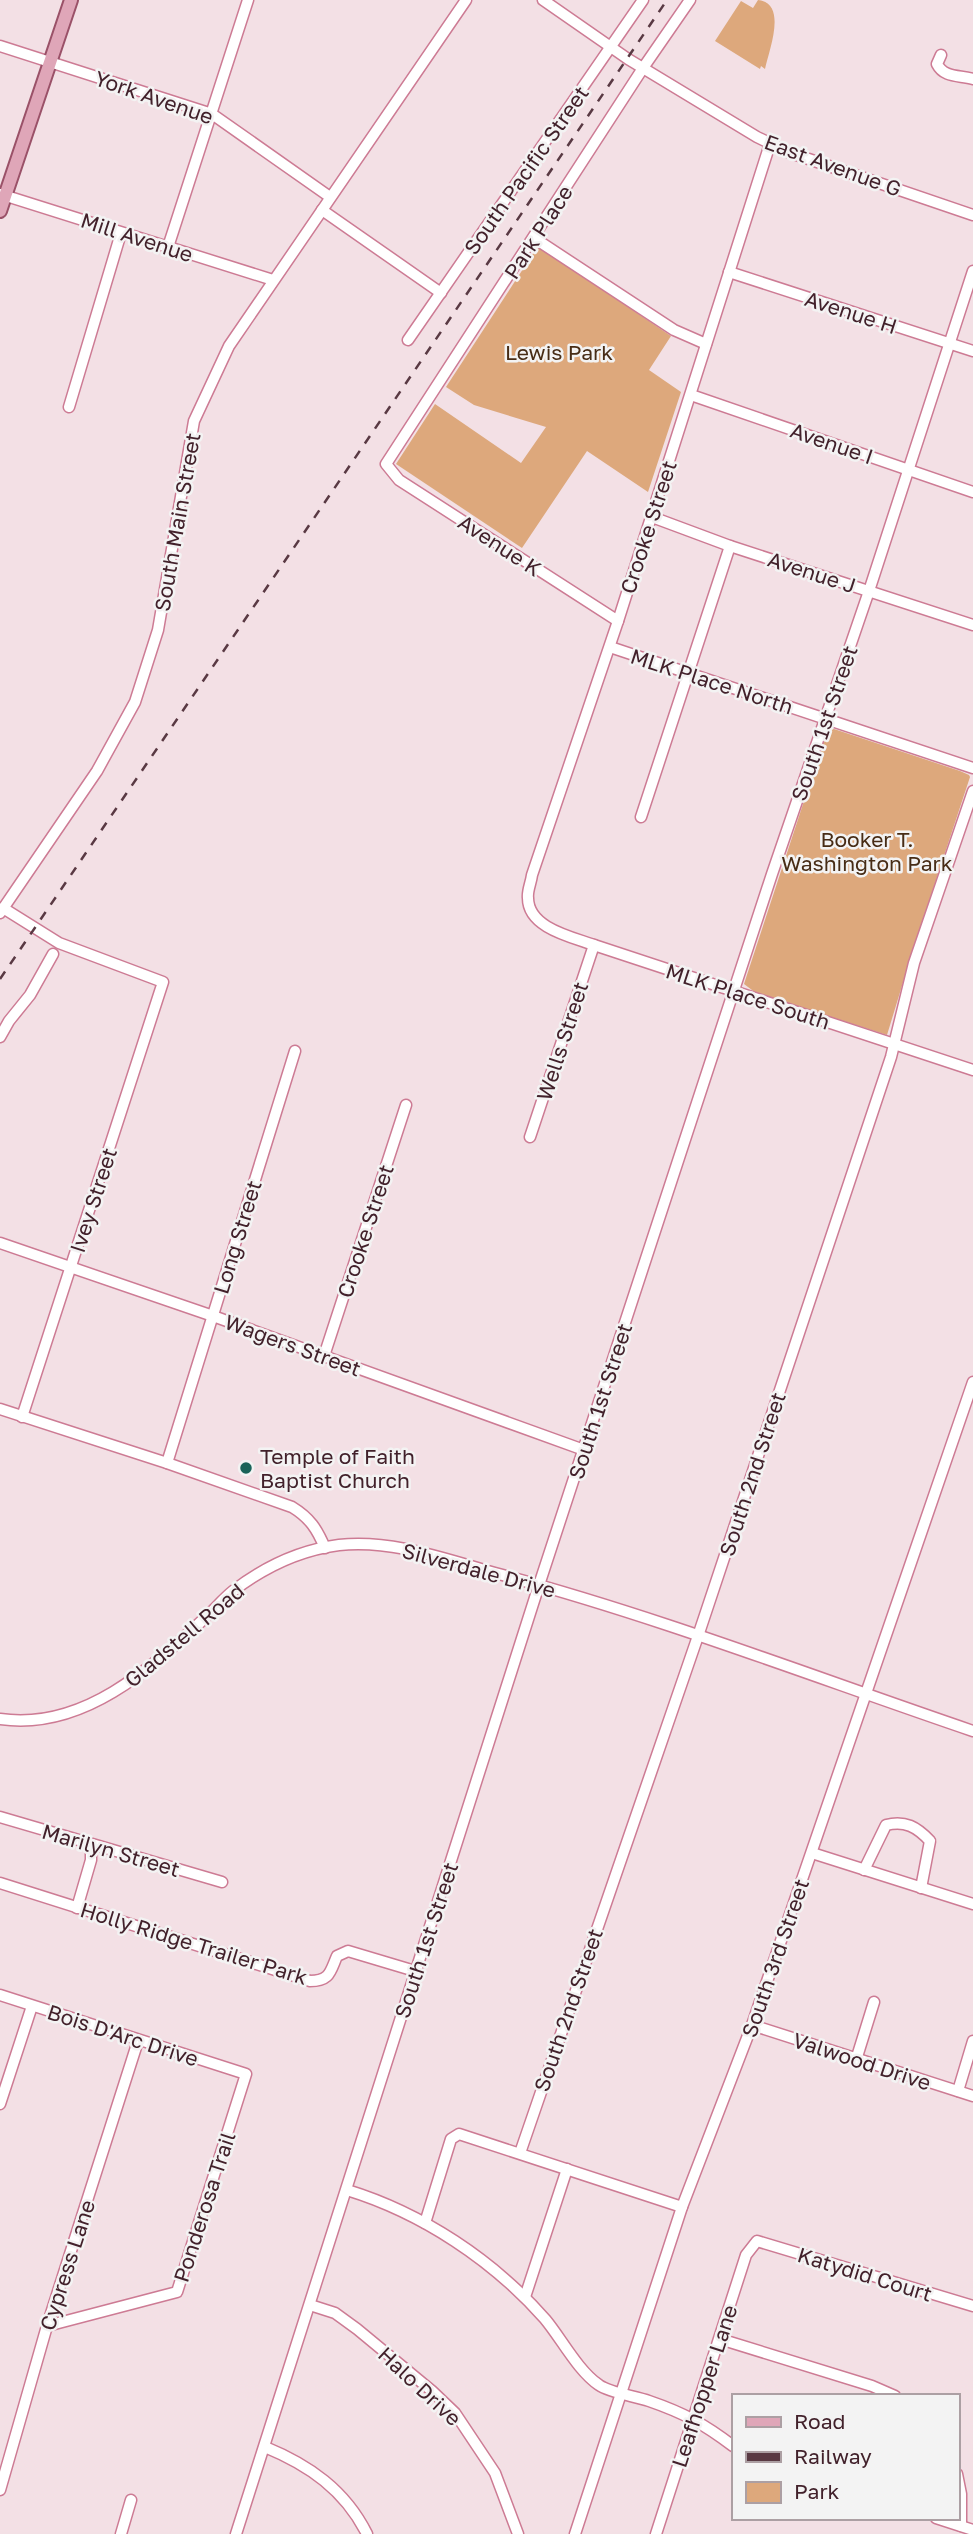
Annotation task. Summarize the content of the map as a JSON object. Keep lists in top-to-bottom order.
{
  "streets": {
    "street": [
      "York Avenue",
      "East Avenue G",
      "South Pacific Street",
      "Park Place",
      "Mill Avenue",
      "Avenue H",
      "Avenue I",
      "South Main Street",
      "Crooke Street",
      "Avenue K",
      "Avenue J",
      "MLK Place North",
      "South 1st Street",
      "MLK Place South",
      "Wells Street",
      "Ivey Street",
      "Long Street",
      "Wagers Street",
      "South 2nd Street",
      "Silverdale Drive",
      "Gladstell Road",
      "Marilyn Street",
      "Holly Ridge Trailer Park",
      "South 3rd Street",
      "Bois D'Arc Drive",
      "Valwood Drive",
      "Ponderosa Trail",
      "Cypress Lane",
      "Katydid Court",
      "Halo Drive",
      "Leafhopper Lane"
    ]
  },
  "crossings": [
    ["York Avenue", "South Main Street"],
    ["East Avenue G", "South Pacific Street"],
    ["East Avenue G", "Park Place"],
    ["East Avenue G", "Crooke Street"],
    ["Park Place", "Avenue K"],
    ["Mill Avenue", "South Main Street"],
    ["Avenue H", "Crooke Street"],
    ["Avenue H", "South 1st Street"],
    ["Avenue I", "Crooke Street"],
    ["Avenue I", "South 1st Street"],
    ["South Main Street", "Ivey Street"],
    ["Crooke Street", "Avenue K"],
    ["Crooke Street", "Avenue J"],
    ["Crooke Street", "MLK Place North"],
    ["Crooke Street", "MLK Place South"],
    ["Crooke Street", "Wagers Street"],
    ["Avenue J", "South 1st Street"],
    ["MLK Place North", "South 1st Street"],
    ["South 1st Street", "MLK Place South"],
    ["South 1st Street", "Wagers Street"],
    ["South 1st Street", "Silverdale Drive"],
    ["South 1st Street", "Holly Ridge Trailer Park"],
    ["South 1st Street", "Halo Drive"],
    ["MLK Place South", "Wells Street"],
    ["MLK Place South", "South 2nd Street"],
    ["Ivey Street", "Wagers Street"],
    ["Long Street", "Wagers Street"],
    ["South 2nd Street", "Silverdale Drive"],
    ["Silverdale Drive", "Gladstell Road"],
    ["Silverdale Drive", "South 3rd Street"],
    ["South 3rd Street", "Valwood Drive"],
    ["Bois D'Arc Drive", "Ponderosa Trail"],
    ["Bois D'Arc Drive", "Cypress Lane"],
    ["Ponderosa Trail", "Cypress Lane"],
    ["Katydid Court", "Leafhopper Lane"]
  ],
  "parks": ["Lewis Park", "Booker T. Washington Park"],
  "places": ["Temple of Faith Baptist Church"],
  "legend": ["Road", "Railway", "Park"]
}
